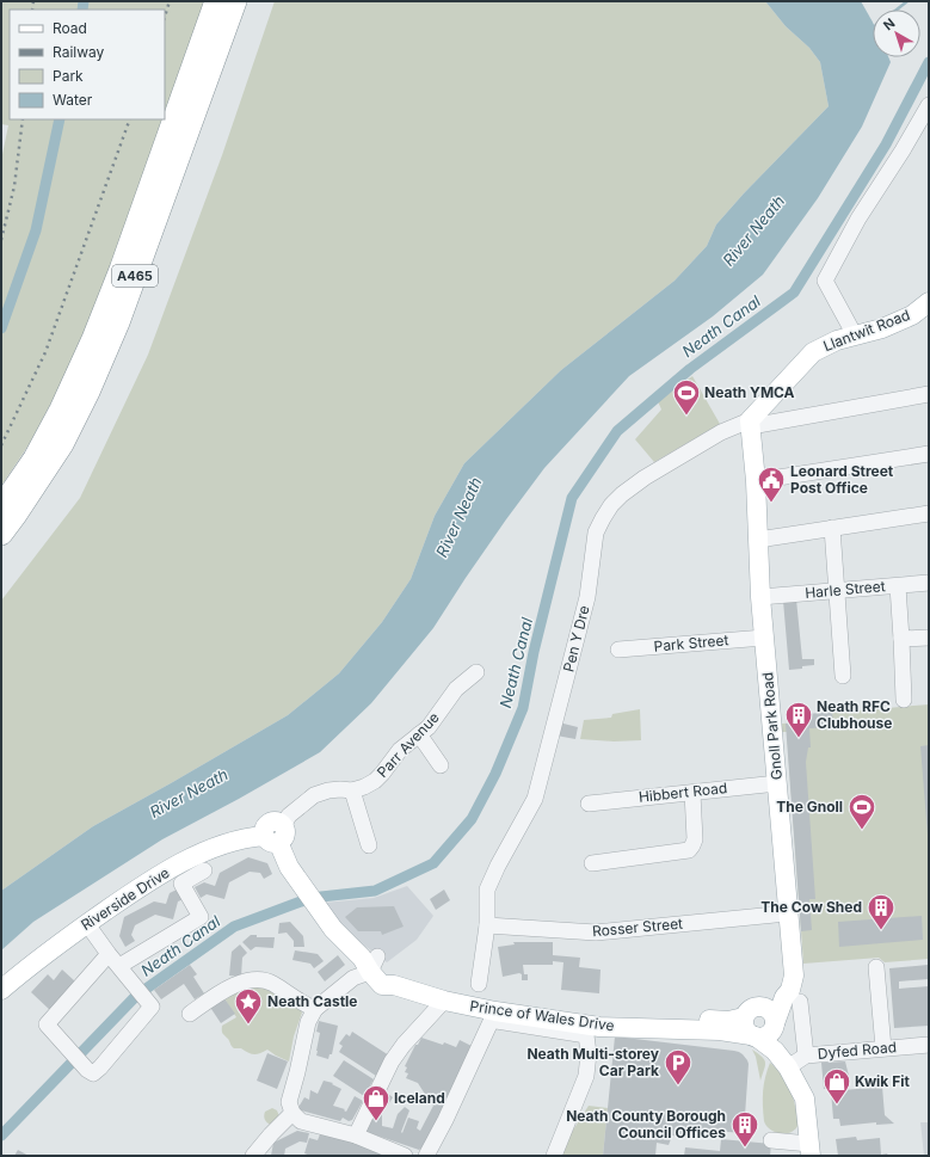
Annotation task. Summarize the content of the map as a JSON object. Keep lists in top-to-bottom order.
{
  "streets": {
    "highway": ["A465"],
    "main road": [
      "Llantwit Road",
      "Gnoll Park Road",
      "Riverside Drive",
      "Prince of Wales Drive"
    ],
    "street": [
      "Harle Street",
      "Pen Y Dre",
      "Park Street",
      "Parr Avenue",
      "Hibbert Road",
      "Rosser Street",
      "Dyfed Road"
    ]
  },
  "crossings": [
    ["Llantwit Road", "Pen Y Dre"],
    ["Harle Street", "Gnoll Park Road"],
    ["Pen Y Dre", "Rosser Street"],
    ["Park Street", "Gnoll Park Road"],
    ["Gnoll Park Road", "Hibbert Road"],
    ["Gnoll Park Road", "Rosser Street"],
    ["Gnoll Park Road", "Prince of Wales Drive"],
    ["Gnoll Park Road", "Dyfed Road"],
    ["Parr Avenue", "Riverside Drive"],
    ["Parr Avenue", "Prince of Wales Drive"],
    ["Riverside Drive", "Prince of Wales Drive"]
  ],
  "water": ["River Neath", "Neath Canal"],
  "places": {
    "sports": ["Neath YMCA", "The Gnoll"],
    "public building": ["Leonard Street Post Office"],
    "building": ["Neath RFC Clubhouse", "The Cow Shed", "Neath County Borough Council Offices"],
    "place": ["Neath Castle"],
    "parking": ["Neath Multi-storey Car Park"],
    "shop": ["Kwik Fit", "Iceland"]
  },
  "legend": [
    "Road",
    "Railway",
    "Park",
    "Water"
  ],
  "north": "top left"
}
